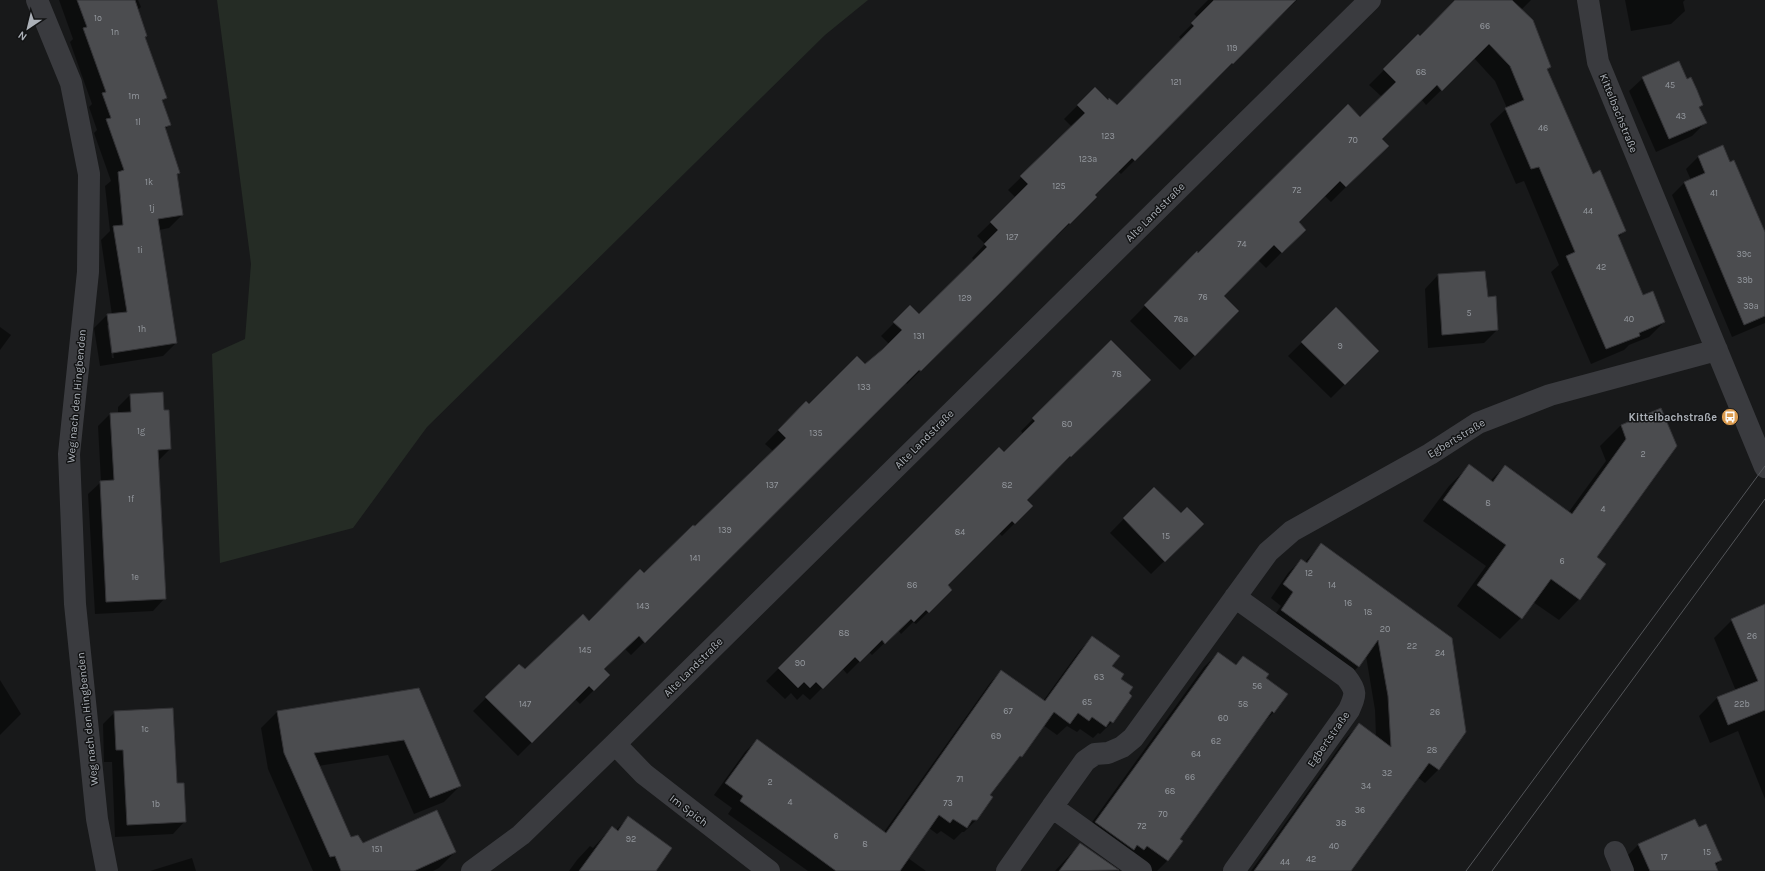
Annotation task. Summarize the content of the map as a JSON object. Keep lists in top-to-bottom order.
{
  "streets": {
    "street": [
      "Kittelbachstraße",
      "Alte Landstraße",
      "Weg nach den Hingbenden",
      "Egbertstraße",
      "Im Spich"
    ]
  },
  "crossings": [
    ["Kittelbachstraße", "Egbertstraße"],
    ["Alte Landstraße", "Im Spich"]
  ],
  "places": {
    "bus stop": ["Kittelbachstraße"]
  },
  "house_numbers": [
    "1o",
    "66",
    "1n",
    "119",
    "68",
    "121",
    "45",
    "1m",
    "43",
    "1l",
    "46",
    "123",
    "70",
    "123a",
    "1k",
    "125",
    "72",
    "41",
    "1j",
    "44",
    "127",
    "74",
    "1i",
    "39c",
    "42",
    "39b",
    "76",
    "129",
    "39a",
    "5",
    "76a",
    "40",
    "1h",
    "131",
    "9",
    "78",
    "133",
    "80",
    "1g",
    "135",
    "2",
    "137",
    "82",
    "1f",
    "8",
    "4",
    "139",
    "84",
    "15",
    "141",
    "6",
    "12",
    "1e",
    "86",
    "14",
    "16",
    "143",
    "18",
    "20",
    "88",
    "26",
    "22",
    "145",
    "24",
    "90",
    "63",
    "56",
    "65",
    "147",
    "58",
    "22b",
    "67",
    "26",
    "60",
    "1c",
    "69",
    "62",
    "28",
    "64",
    "32",
    "66",
    "71",
    "2",
    "34",
    "68",
    "4",
    "73",
    "1b",
    "36",
    "70",
    "38",
    "72",
    "6",
    "92",
    "8",
    "40",
    "151",
    "15",
    "17",
    "42",
    "44"
  ],
  "north": "bottom left"
}
